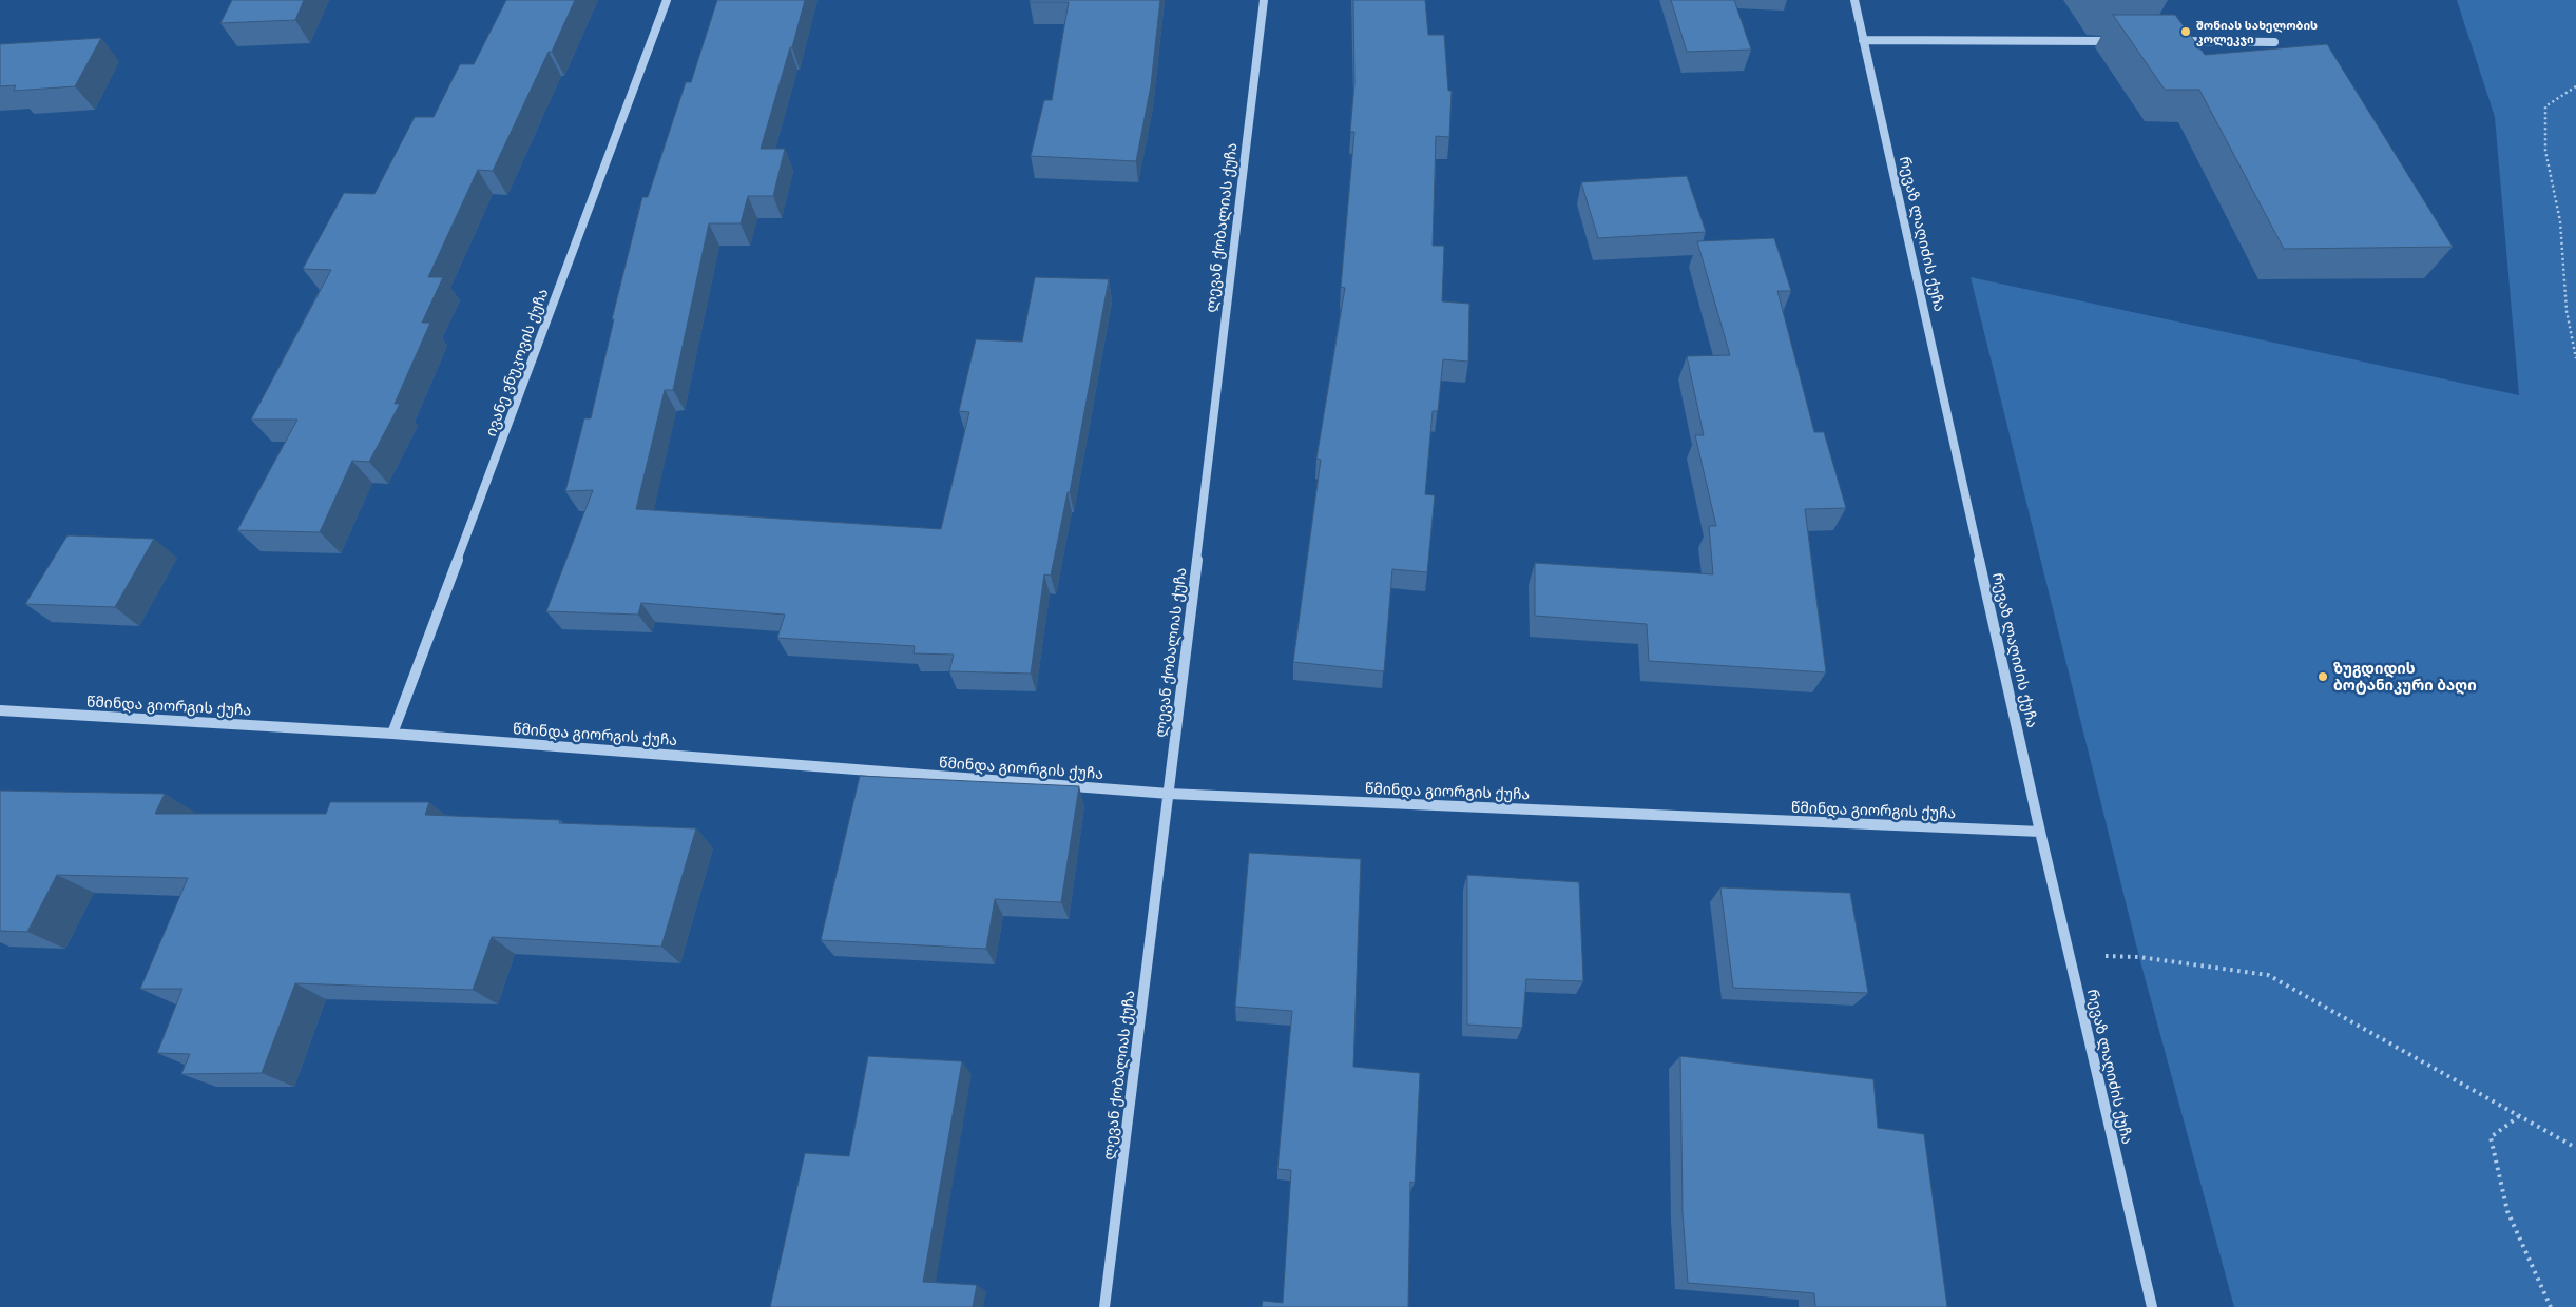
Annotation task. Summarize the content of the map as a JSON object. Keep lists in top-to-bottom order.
{
  "streets": {
    "street": [
      "ლევან ქობალიას ქუჩა",
      "რევაზ ლაღიძის ქუჩა",
      "ივანე ვნუკოვის ქუჩა",
      "წმინდა გიორგის ქუჩა"
    ]
  },
  "crossings": [
    ["ლევან ქობალიას ქუჩა", "წმინდა გიორგის ქუჩა"],
    ["რევაზ ლაღიძის ქუჩა", "წმინდა გიორგის ქუჩა"],
    ["ივანე ვნუკოვის ქუჩა", "წმინდა გიორგის ქუჩა"]
  ],
  "places": ["შონიას სახელობის კოლეკჯი", "ზუგდიდის ბოტანიკური ბაღი"]
}
